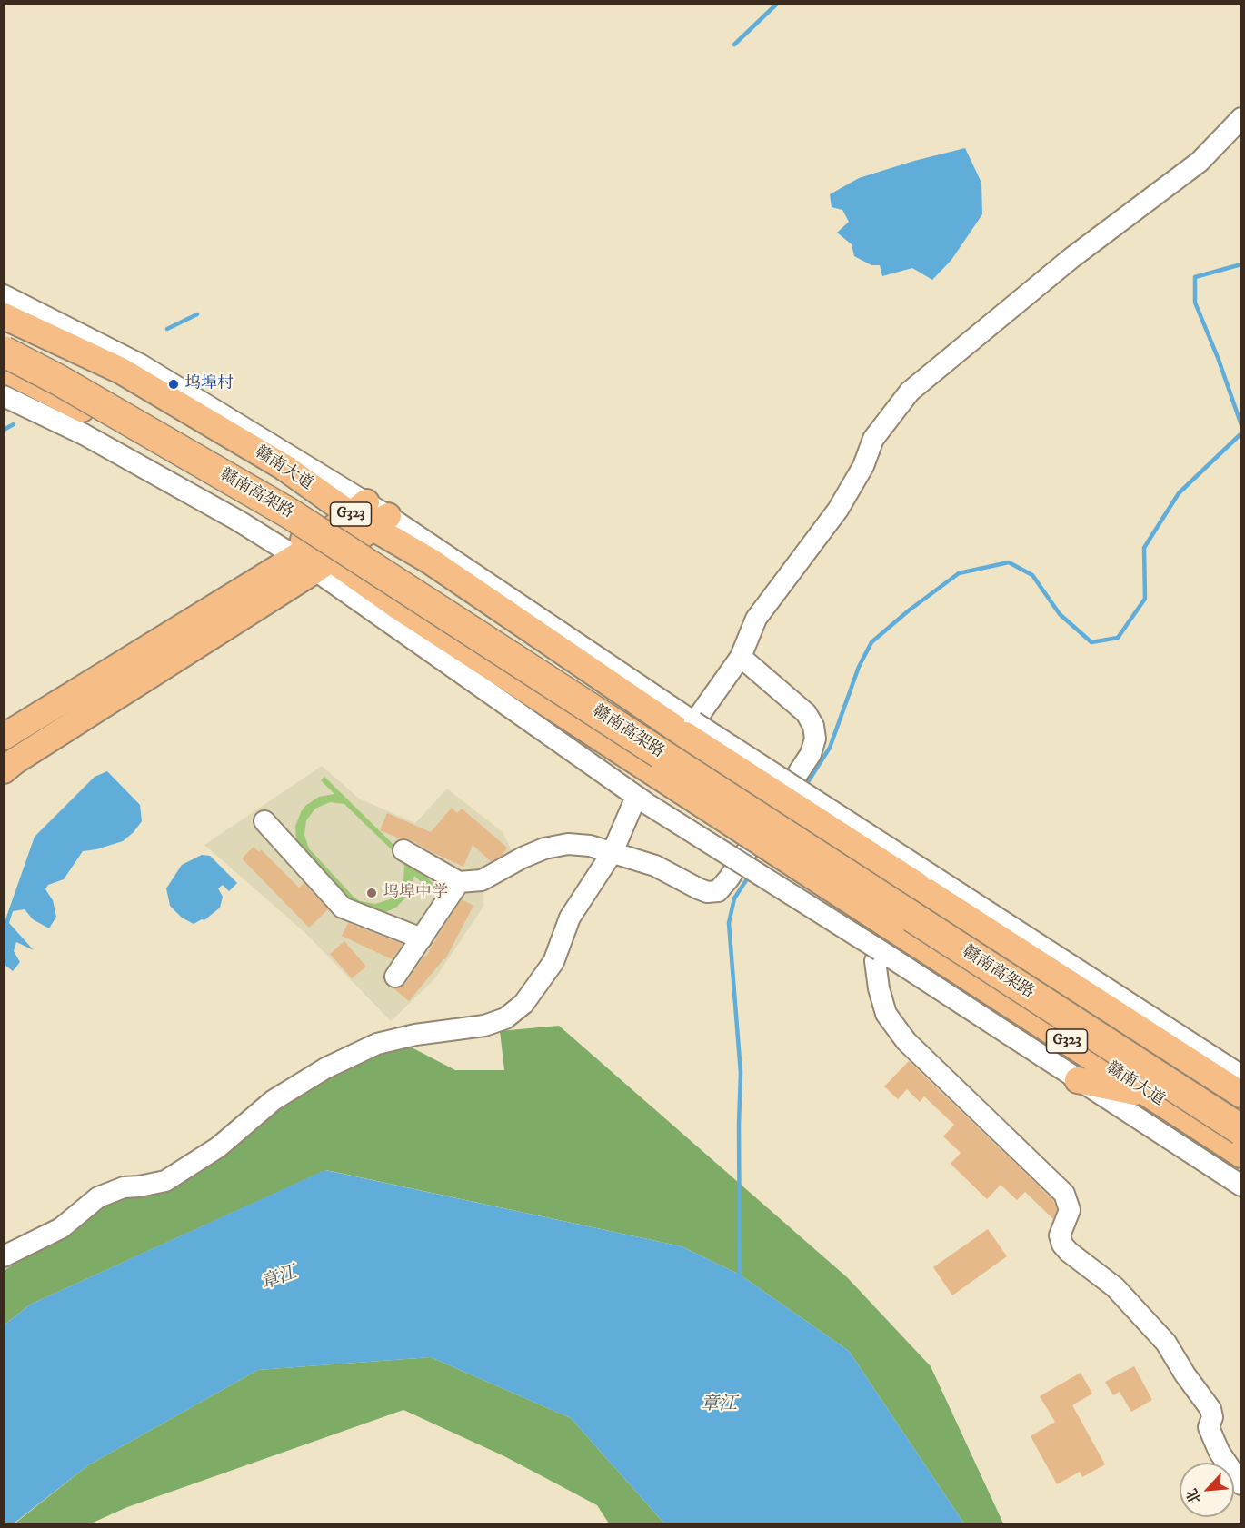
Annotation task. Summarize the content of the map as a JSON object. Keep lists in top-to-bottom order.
{
  "streets": {
    "highway": ["赣南高架路"],
    "main road": ["赣南大道", "G323"]
  },
  "water": ["章江"],
  "places": ["坞埠村", "坞埠中学"],
  "north": "bottom left"
}
